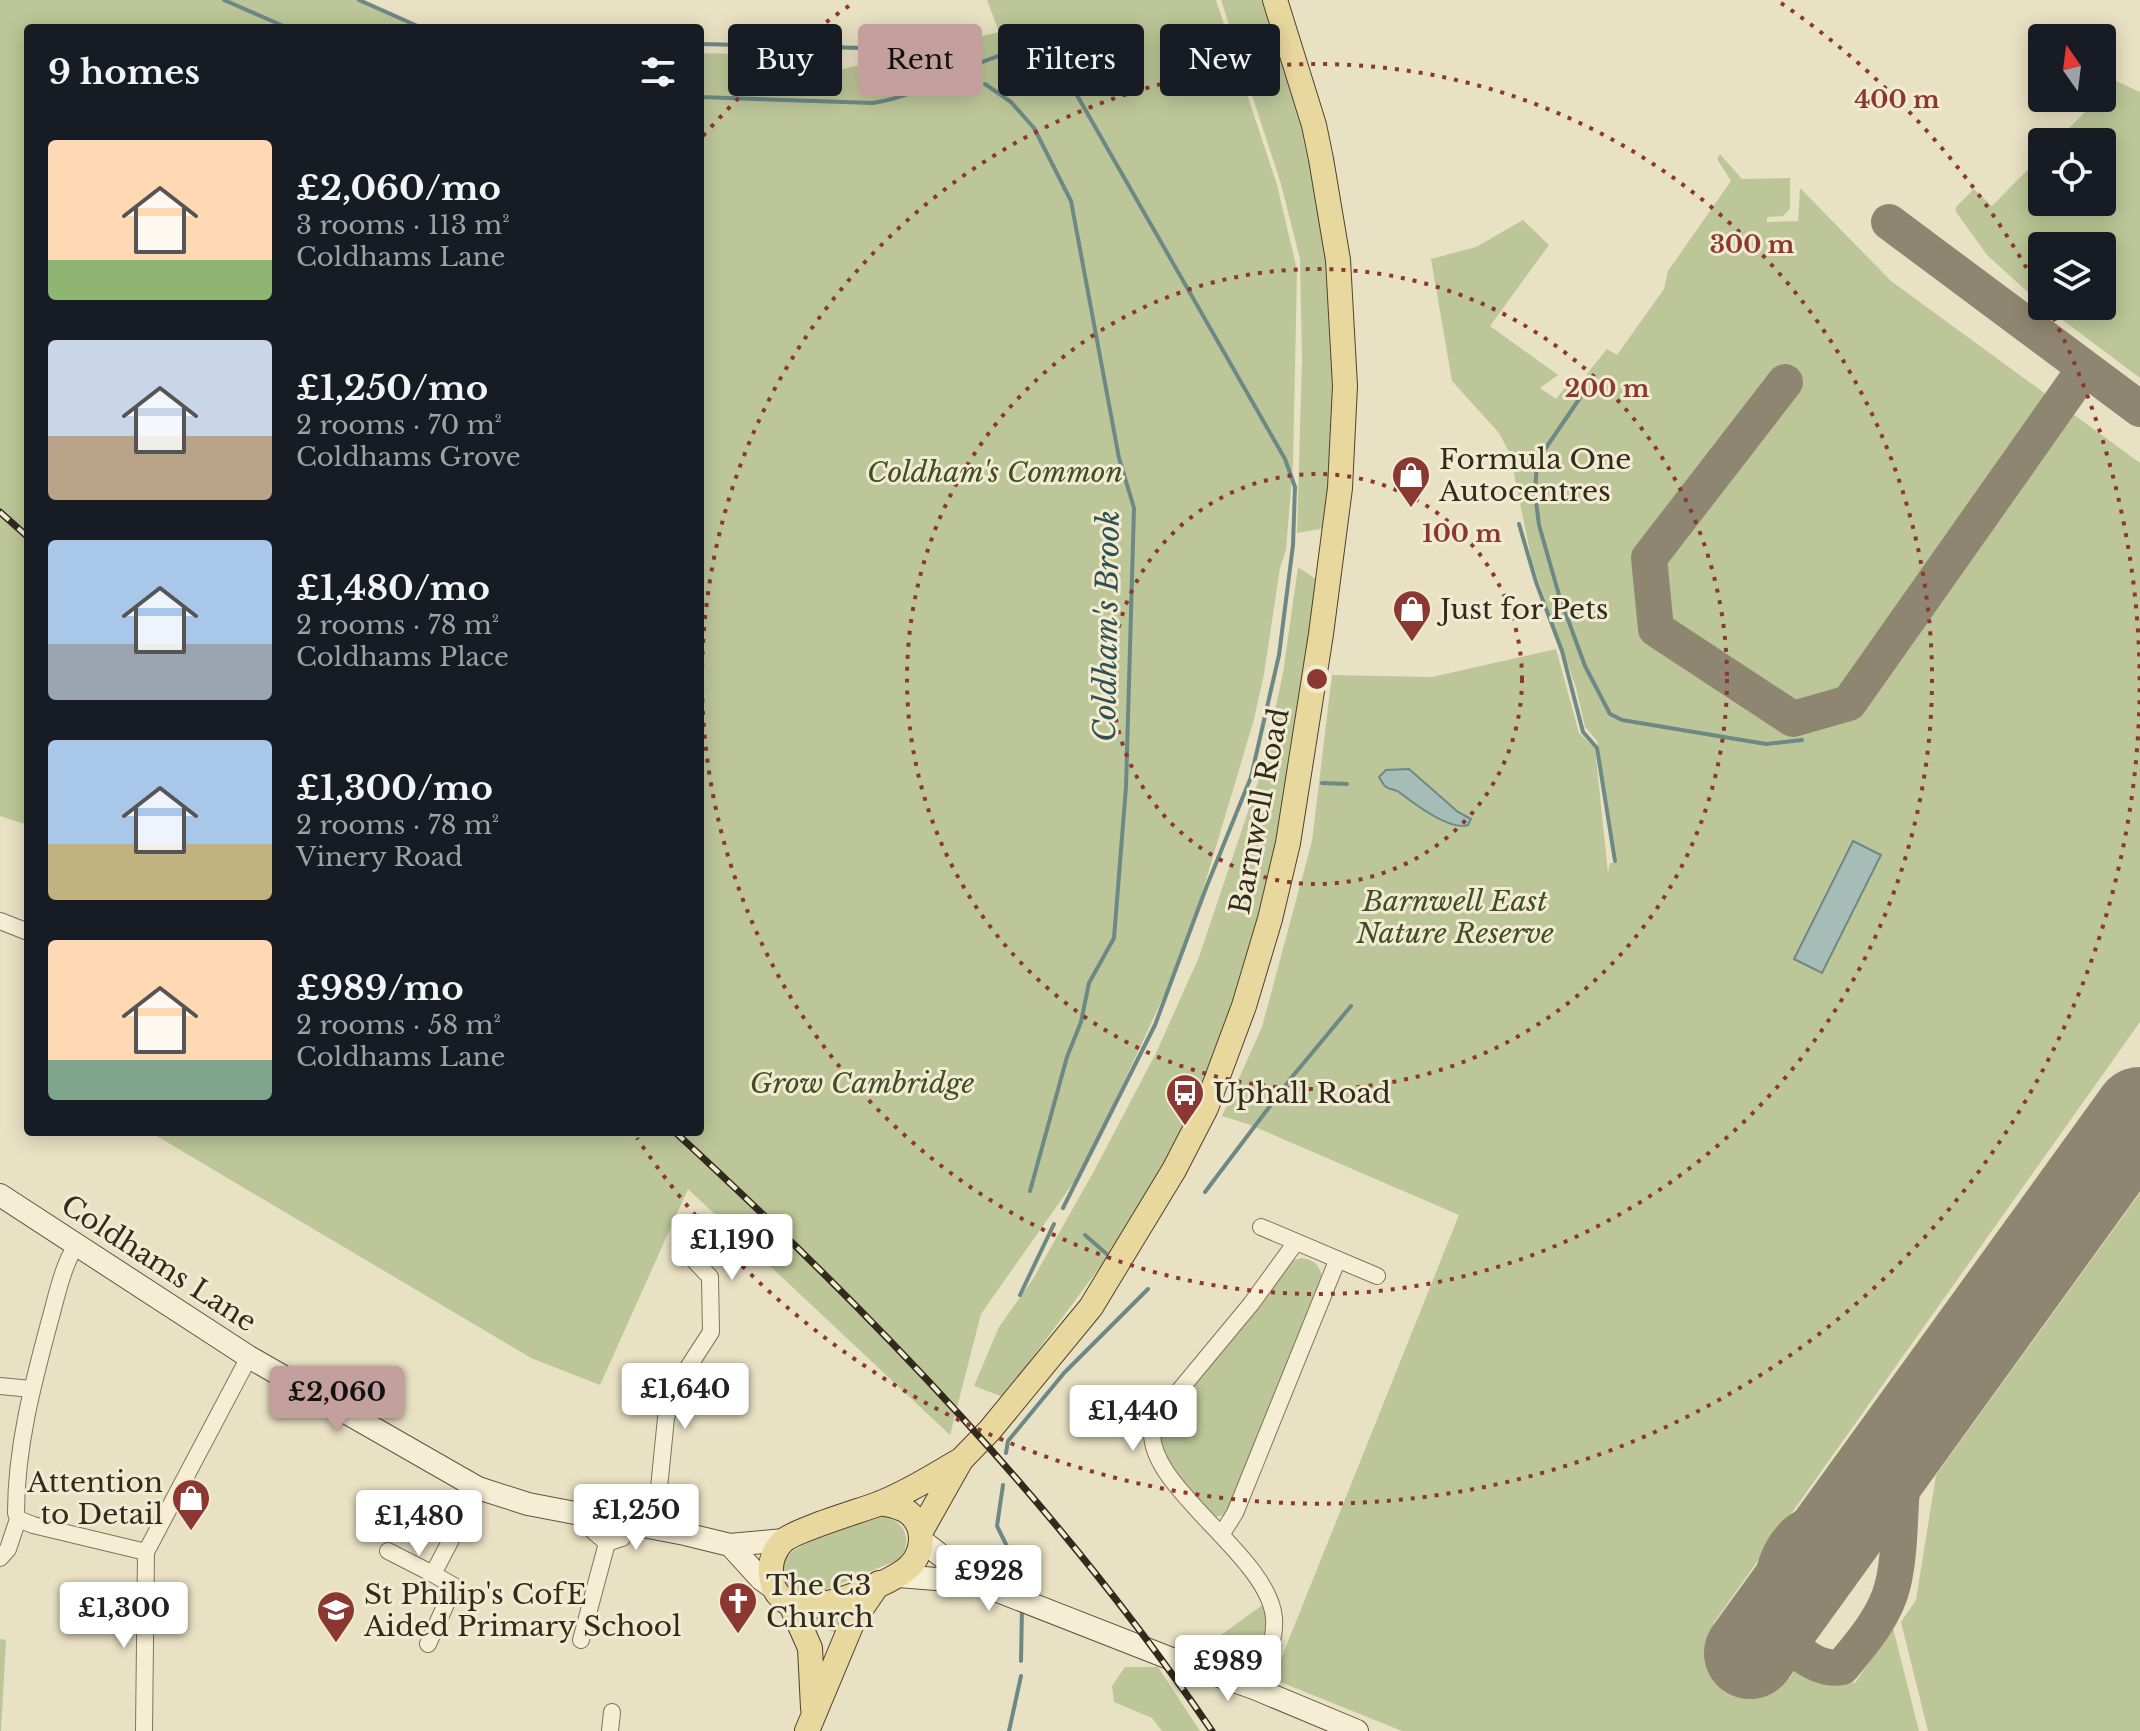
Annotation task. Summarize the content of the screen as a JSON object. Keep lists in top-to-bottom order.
{
  "streets": {
    "main road": ["Barnwell Road"],
    "street": ["Coldhams Lane"]
  },
  "crossings": [
    ["Barnwell Road", "Coldhams Lane"]
  ],
  "water": ["Coldham's Brook"],
  "parks": ["Coldham's Common", "Barnwell East Nature Reserve", "Grow Cambridge"],
  "places": {
    "shop": ["Formula One Autocentres", "Just for Pets", "Attention to Detail"],
    "bus stop": ["Uphall Road"],
    "church": ["The C3 Church"],
    "school or university": ["St Philip's CofE Aided Primary School"]
  },
  "north": "top",
  "page": {
    "chip": [
      "Buy",
      "Rent",
      "Filters",
      "New"
    ],
    "heading": "9 homes",
    "list": [
      {
        "name": "£2,060/mo",
        "note": "3 rooms · 113 m² · Coldhams Lane"
      },
      {
        "name": "£1,250/mo",
        "note": "2 rooms · 70 m² · Coldhams Grove"
      },
      {
        "name": "£1,480/mo",
        "note": "2 rooms · 78 m² · Coldhams Place"
      },
      {
        "name": "£1,300/mo",
        "note": "2 rooms · 78 m² · Vinery Road"
      },
      {
        "name": "£989/mo",
        "note": "2 rooms · 58 m² · Coldhams Lane"
      }
    ],
    "price": [
      "£1,190",
      "£1,640",
      "£2,060",
      "£1,440",
      "£1,250",
      "£1,480",
      "£928",
      "£1,300",
      "£989"
    ]
  },
  "rings": [
    "400 m",
    "300 m",
    "200 m",
    "100 m"
  ]
}
